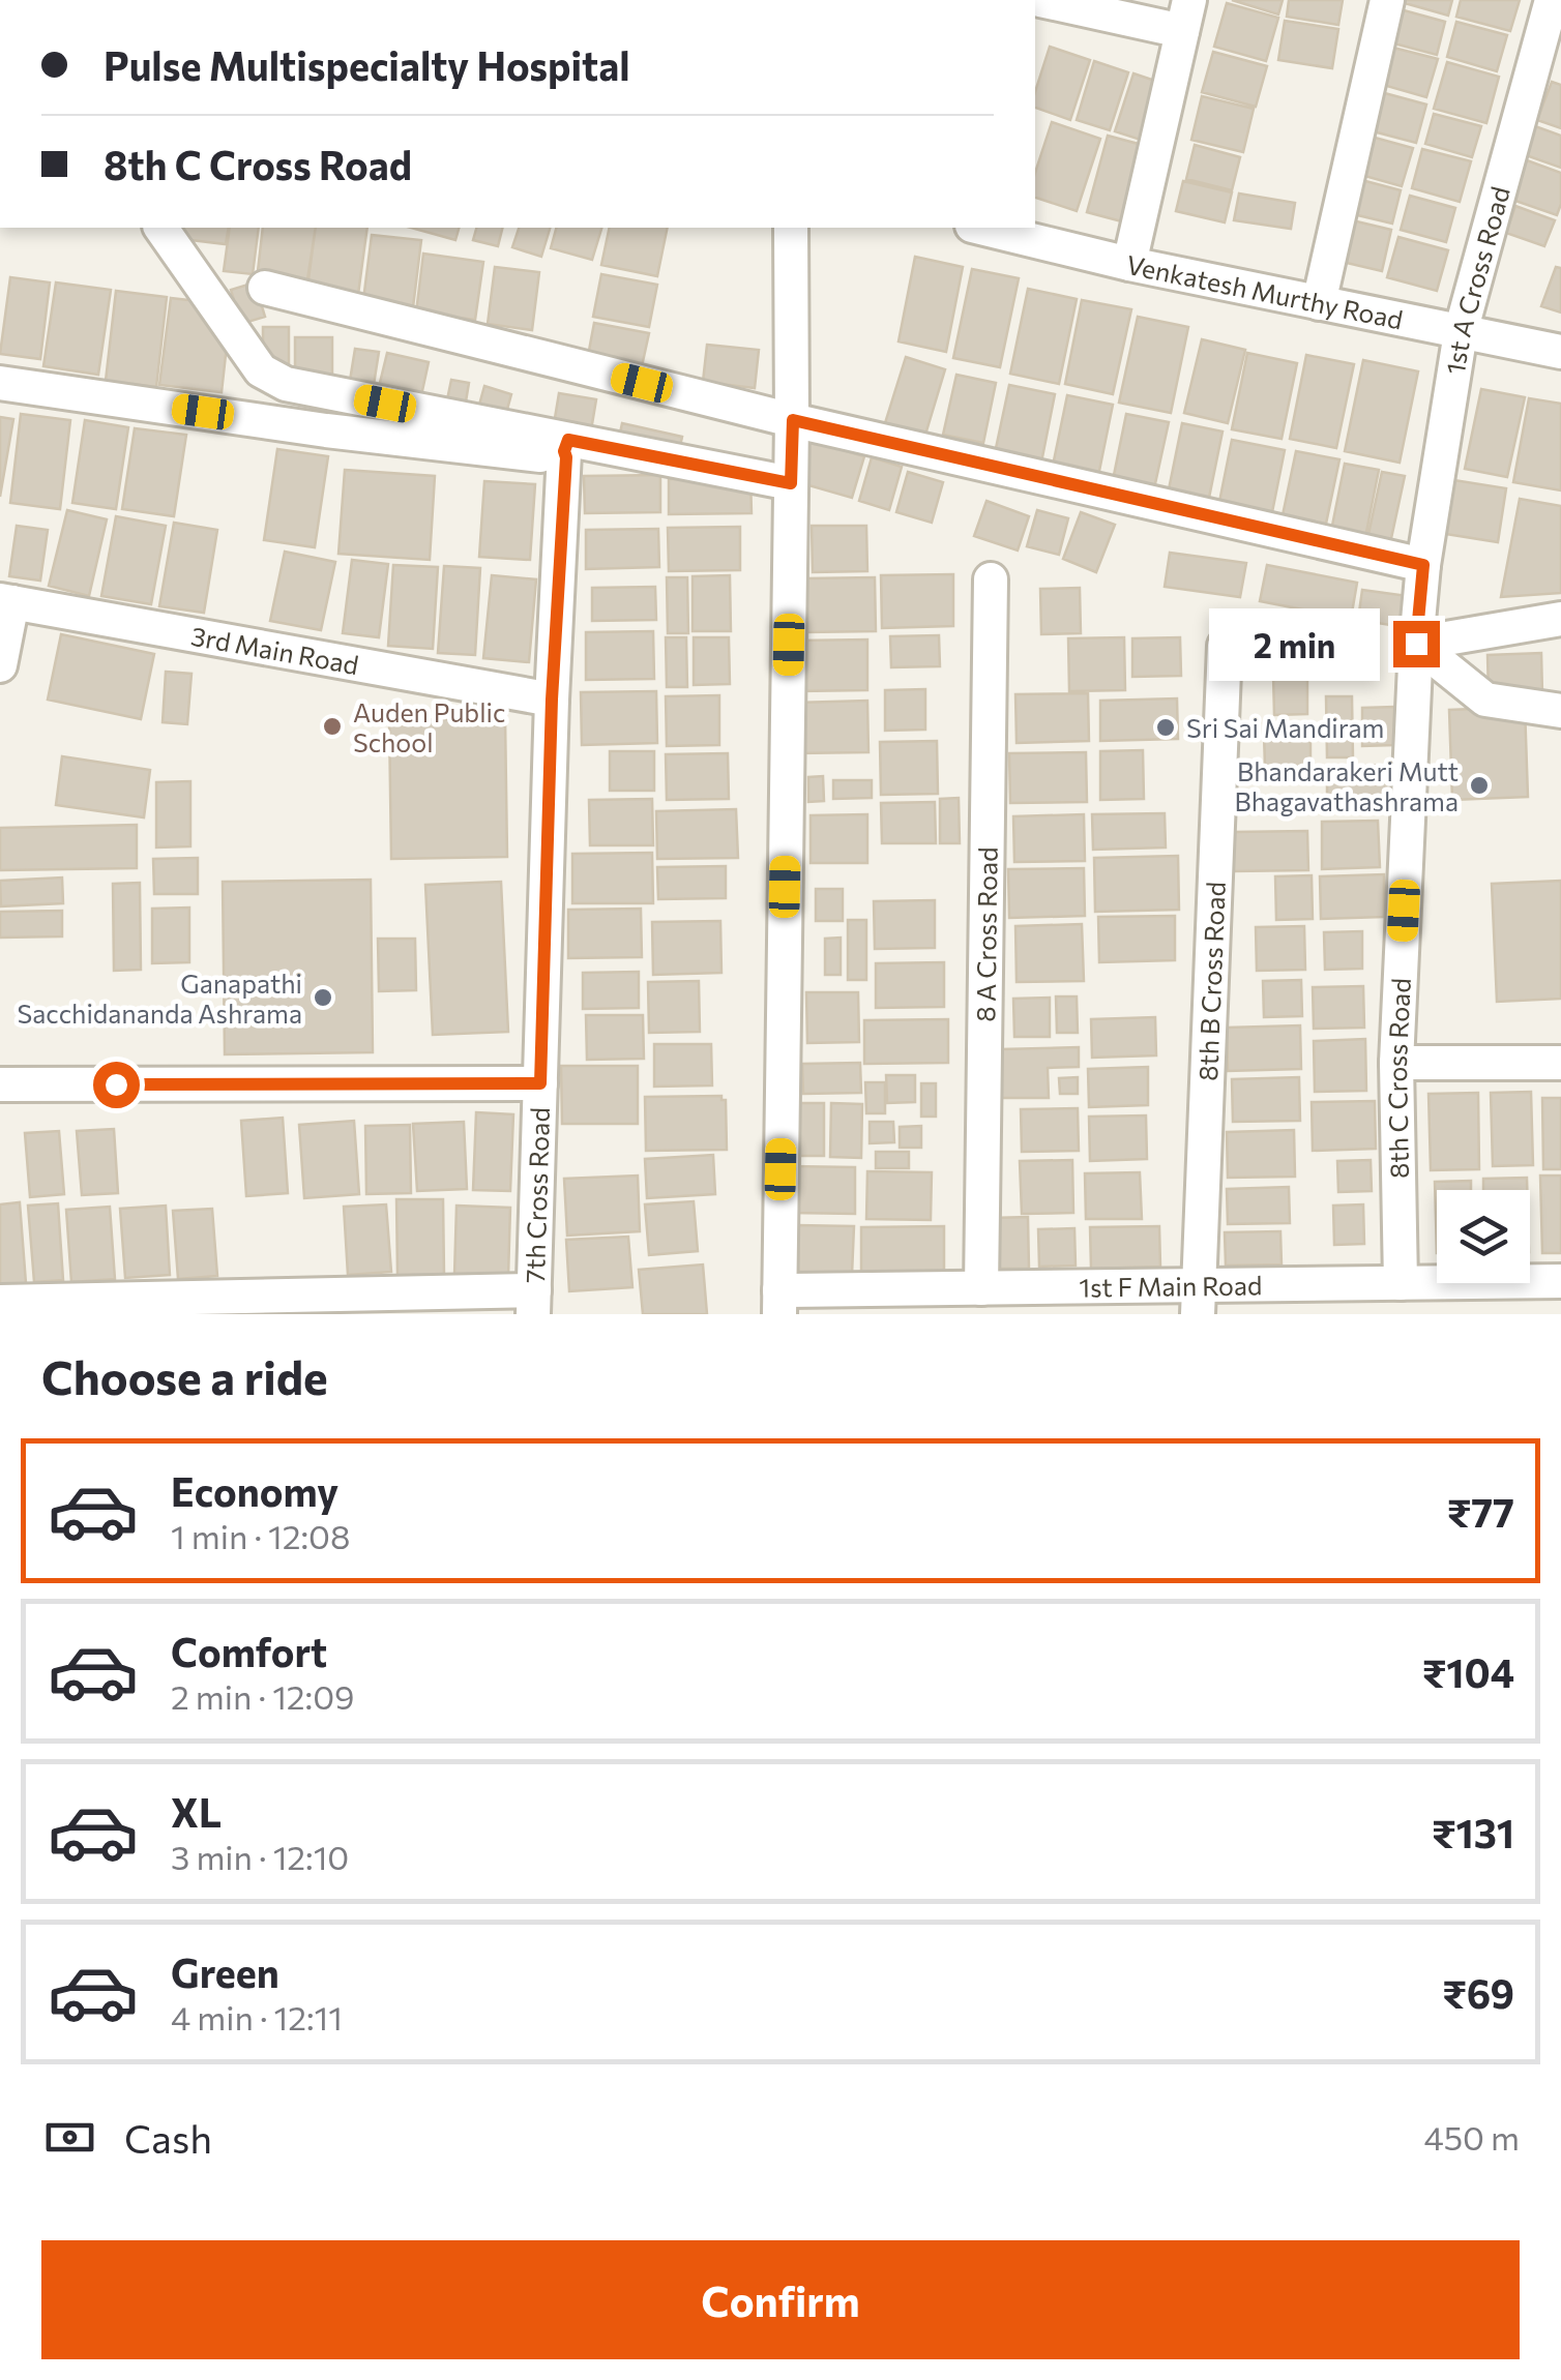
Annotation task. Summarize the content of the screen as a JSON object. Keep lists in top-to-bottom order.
{
  "streets": {
    "street": [
      "1st A Cross Road",
      "Venkatesh Murthy Road",
      "3rd Main Road",
      "8 A Cross Road",
      "8th B Cross Road",
      "8th C Cross Road",
      "7th Cross Road",
      "1st F Main Road"
    ]
  },
  "crossings": [
    ["1st A Cross Road", "Venkatesh Murthy Road"],
    ["1st A Cross Road", "8th C Cross Road"],
    ["3rd Main Road", "7th Cross Road"],
    ["8 A Cross Road", "1st F Main Road"],
    ["8th B Cross Road", "1st F Main Road"],
    ["8th C Cross Road", "1st F Main Road"]
  ],
  "places": [
    "Auden Public School",
    "Sri Sai Mandiram",
    "Bhandarakeri Mutt Bhagavathashrama",
    "Ganapathi Sacchidananda Ashrama"
  ],
  "page": {
    "banner": ["Pulse Multispecialty Hospital", "8th C Cross Road"],
    "bubble": "2 min",
    "heading": "Choose a ride",
    "list": [
      {
        "name": "Economy",
        "note": "1 min · 12:08",
        "value": "₹77"
      },
      {
        "name": "Comfort",
        "note": "2 min · 12:09",
        "value": "₹104"
      },
      {
        "name": "XL",
        "note": "3 min · 12:10",
        "value": "₹131"
      },
      {
        "name": "Green",
        "note": "4 min · 12:11",
        "value": "₹69"
      }
    ],
    "pay": ["Cash", "450 m"],
    "buttons": "Confirm"
  }
}
